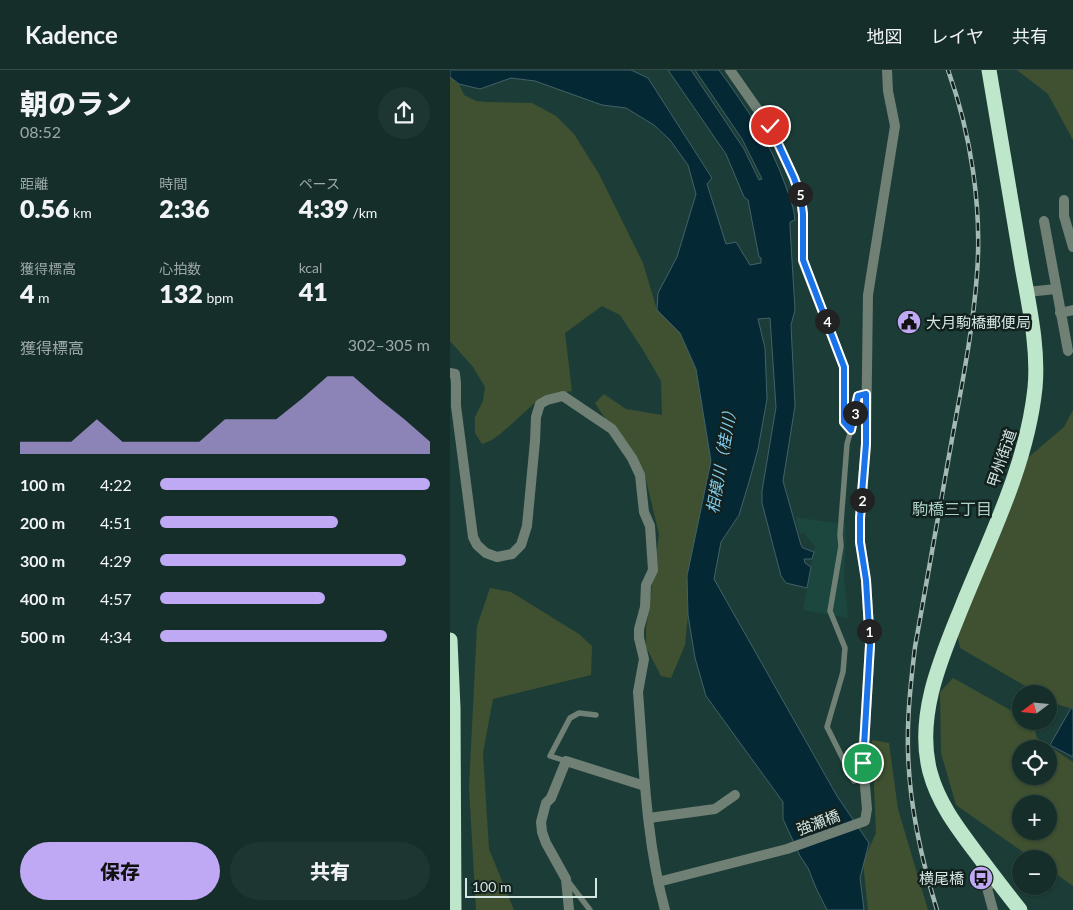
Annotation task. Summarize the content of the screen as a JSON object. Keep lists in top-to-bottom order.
{
  "streets": {
    "highway": ["甲州街道"],
    "street": ["強瀬橋"]
  },
  "districts": ["駒橋三丁目"],
  "water": ["相模川（桂川）"],
  "places": {
    "public building": ["大月駒橋郵便局"],
    "bus stop": ["横尾橋"]
  },
  "scale_bar": "100 m",
  "north": "left",
  "page": {
    "header": "Kadence",
    "nav": ["地図", "レイヤ", "共有"],
    "heading": ["朝のラン", "08:52"],
    "stats": [
      ["距離", "0.56 km"],
      ["時間", "2:36"],
      ["ペース", "4:39 /km"],
      ["獲得標高", "4 m"],
      ["心拍数", "132 bpm"],
      ["kcal", "41"]
    ],
    "pins": [
      "5",
      "4",
      "3",
      "2",
      "1"
    ],
    "chart": ["獲得標高", "302–305 m"],
    "list": [
      {
        "name": "100 m",
        "note": "4:22"
      },
      {
        "name": "200 m",
        "note": "4:51"
      },
      {
        "name": "300 m",
        "note": "4:29"
      },
      {
        "name": "400 m",
        "note": "4:57"
      },
      {
        "name": "500 m",
        "note": "4:34"
      }
    ],
    "map_buttons": ["+", "−"],
    "buttons": ["保存", "共有"],
    "scale": "100 m"
  }
}
